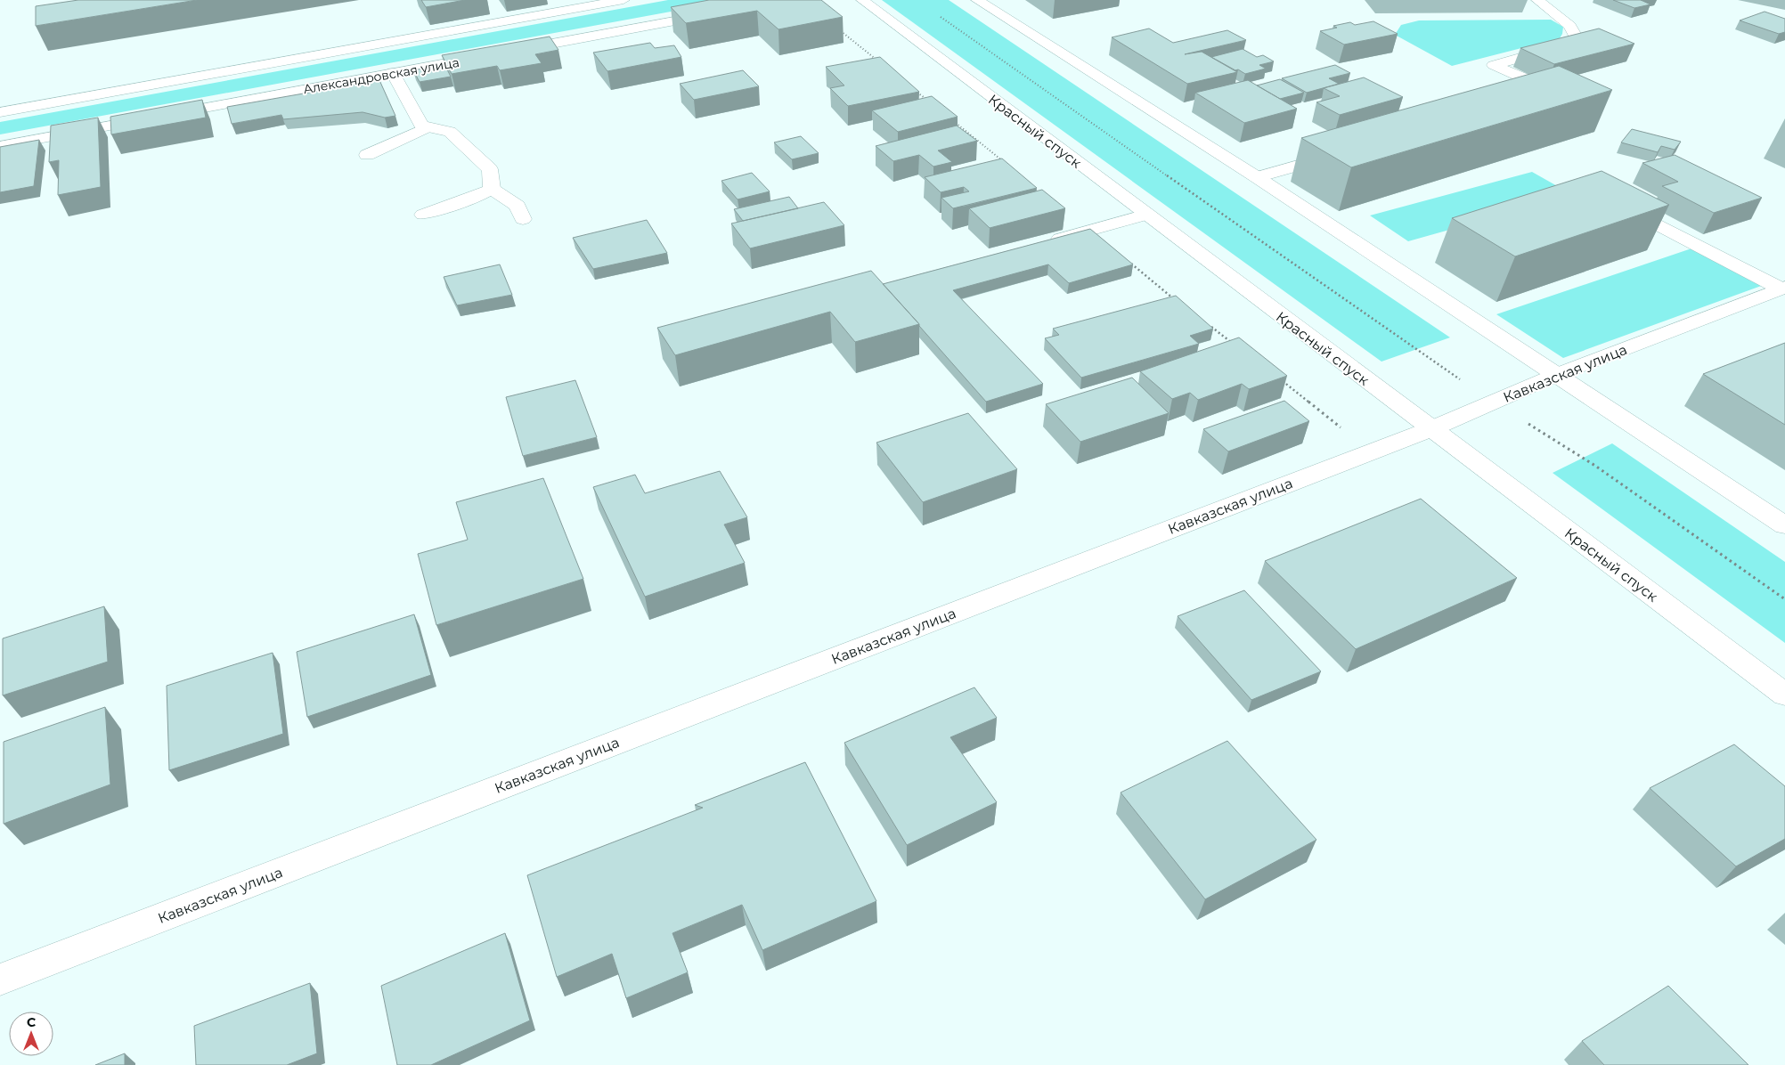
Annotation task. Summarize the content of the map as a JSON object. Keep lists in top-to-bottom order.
{
  "streets": {
    "street": ["Александровская улица", "Красный спуск", "Кавказская улица"]
  },
  "crossings": [
    ["Красный спуск", "Кавказская улица"]
  ],
  "north": "top"
}
